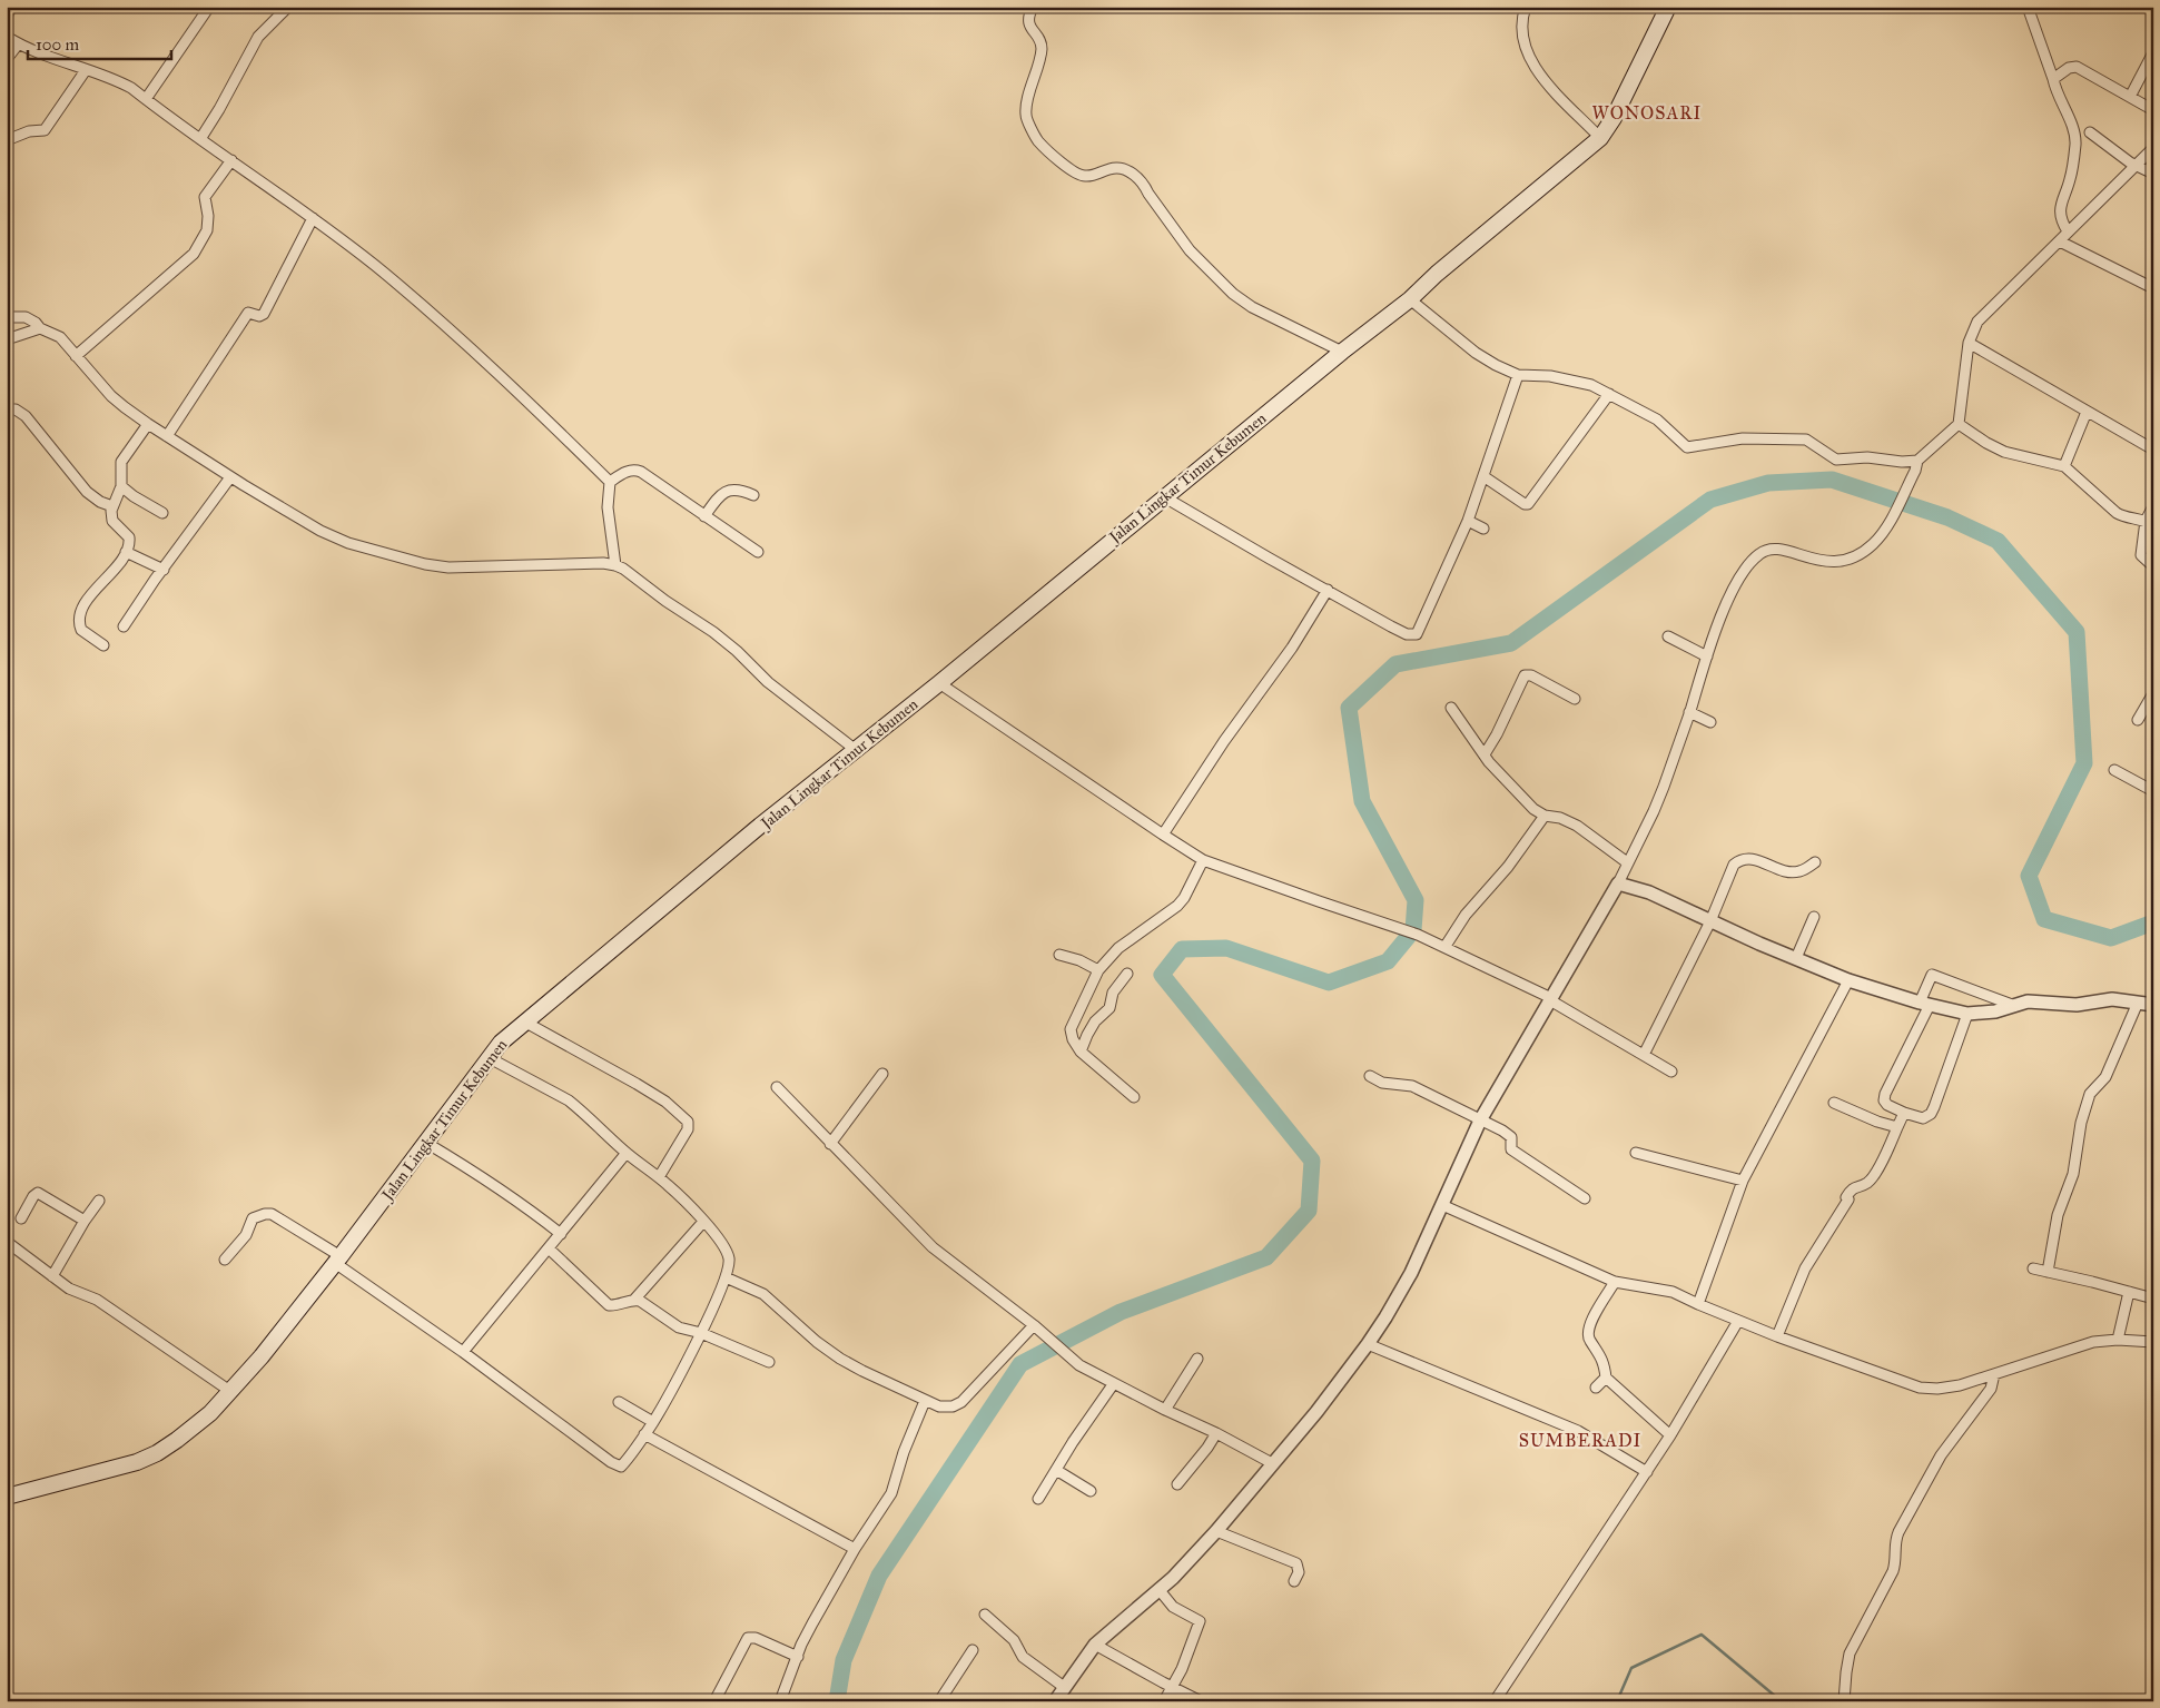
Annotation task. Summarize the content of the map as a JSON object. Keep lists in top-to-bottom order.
{
  "streets": {
    "main road": ["Jalan Lingkar Timur Kebumen"]
  },
  "districts": ["WONOSARI", "SUMBERADI"],
  "scale_bar": "100 m"
}
